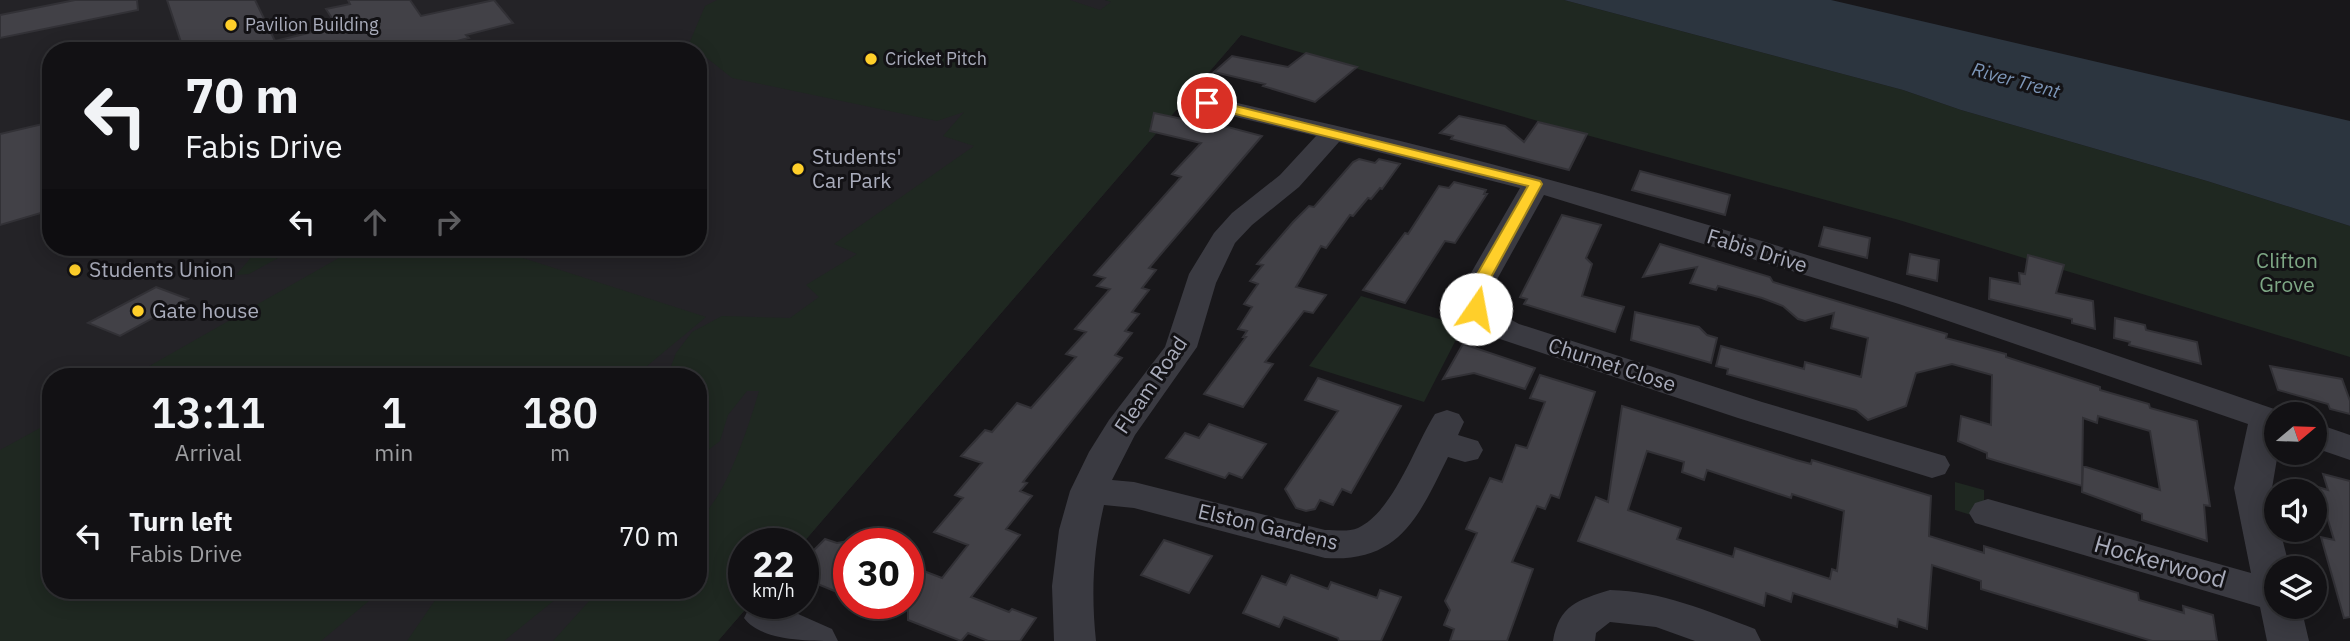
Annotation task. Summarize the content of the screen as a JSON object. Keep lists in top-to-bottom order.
{
  "streets": {
    "street": [
      "Fabis Drive",
      "Churnet Close",
      "Fleam Road",
      "Elston Gardens",
      "Hockerwood"
    ]
  },
  "crossings": [
    ["Fabis Drive", "Churnet Close"],
    ["Fabis Drive", "Fleam Road"],
    ["Fleam Road", "Elston Gardens"]
  ],
  "water": ["River Trent"],
  "parks": ["Clifton Grove"],
  "places": [
    "Pavilion Building",
    "Cricket Pitch",
    "Students' Car Park",
    "Students Union",
    "Gate house"
  ],
  "north": "right",
  "page": {
    "turn": ["70 m", "Fabis Drive"],
    "eta": [
      "13:11",
      "Arrival",
      "1",
      "min",
      "180",
      "m"
    ],
    "list": [
      {
        "name": "Turn left",
        "note": "Fabis Drive",
        "value": "70 m"
      }
    ],
    "speed": "22 km/h",
    "limit": "30"
  }
}
